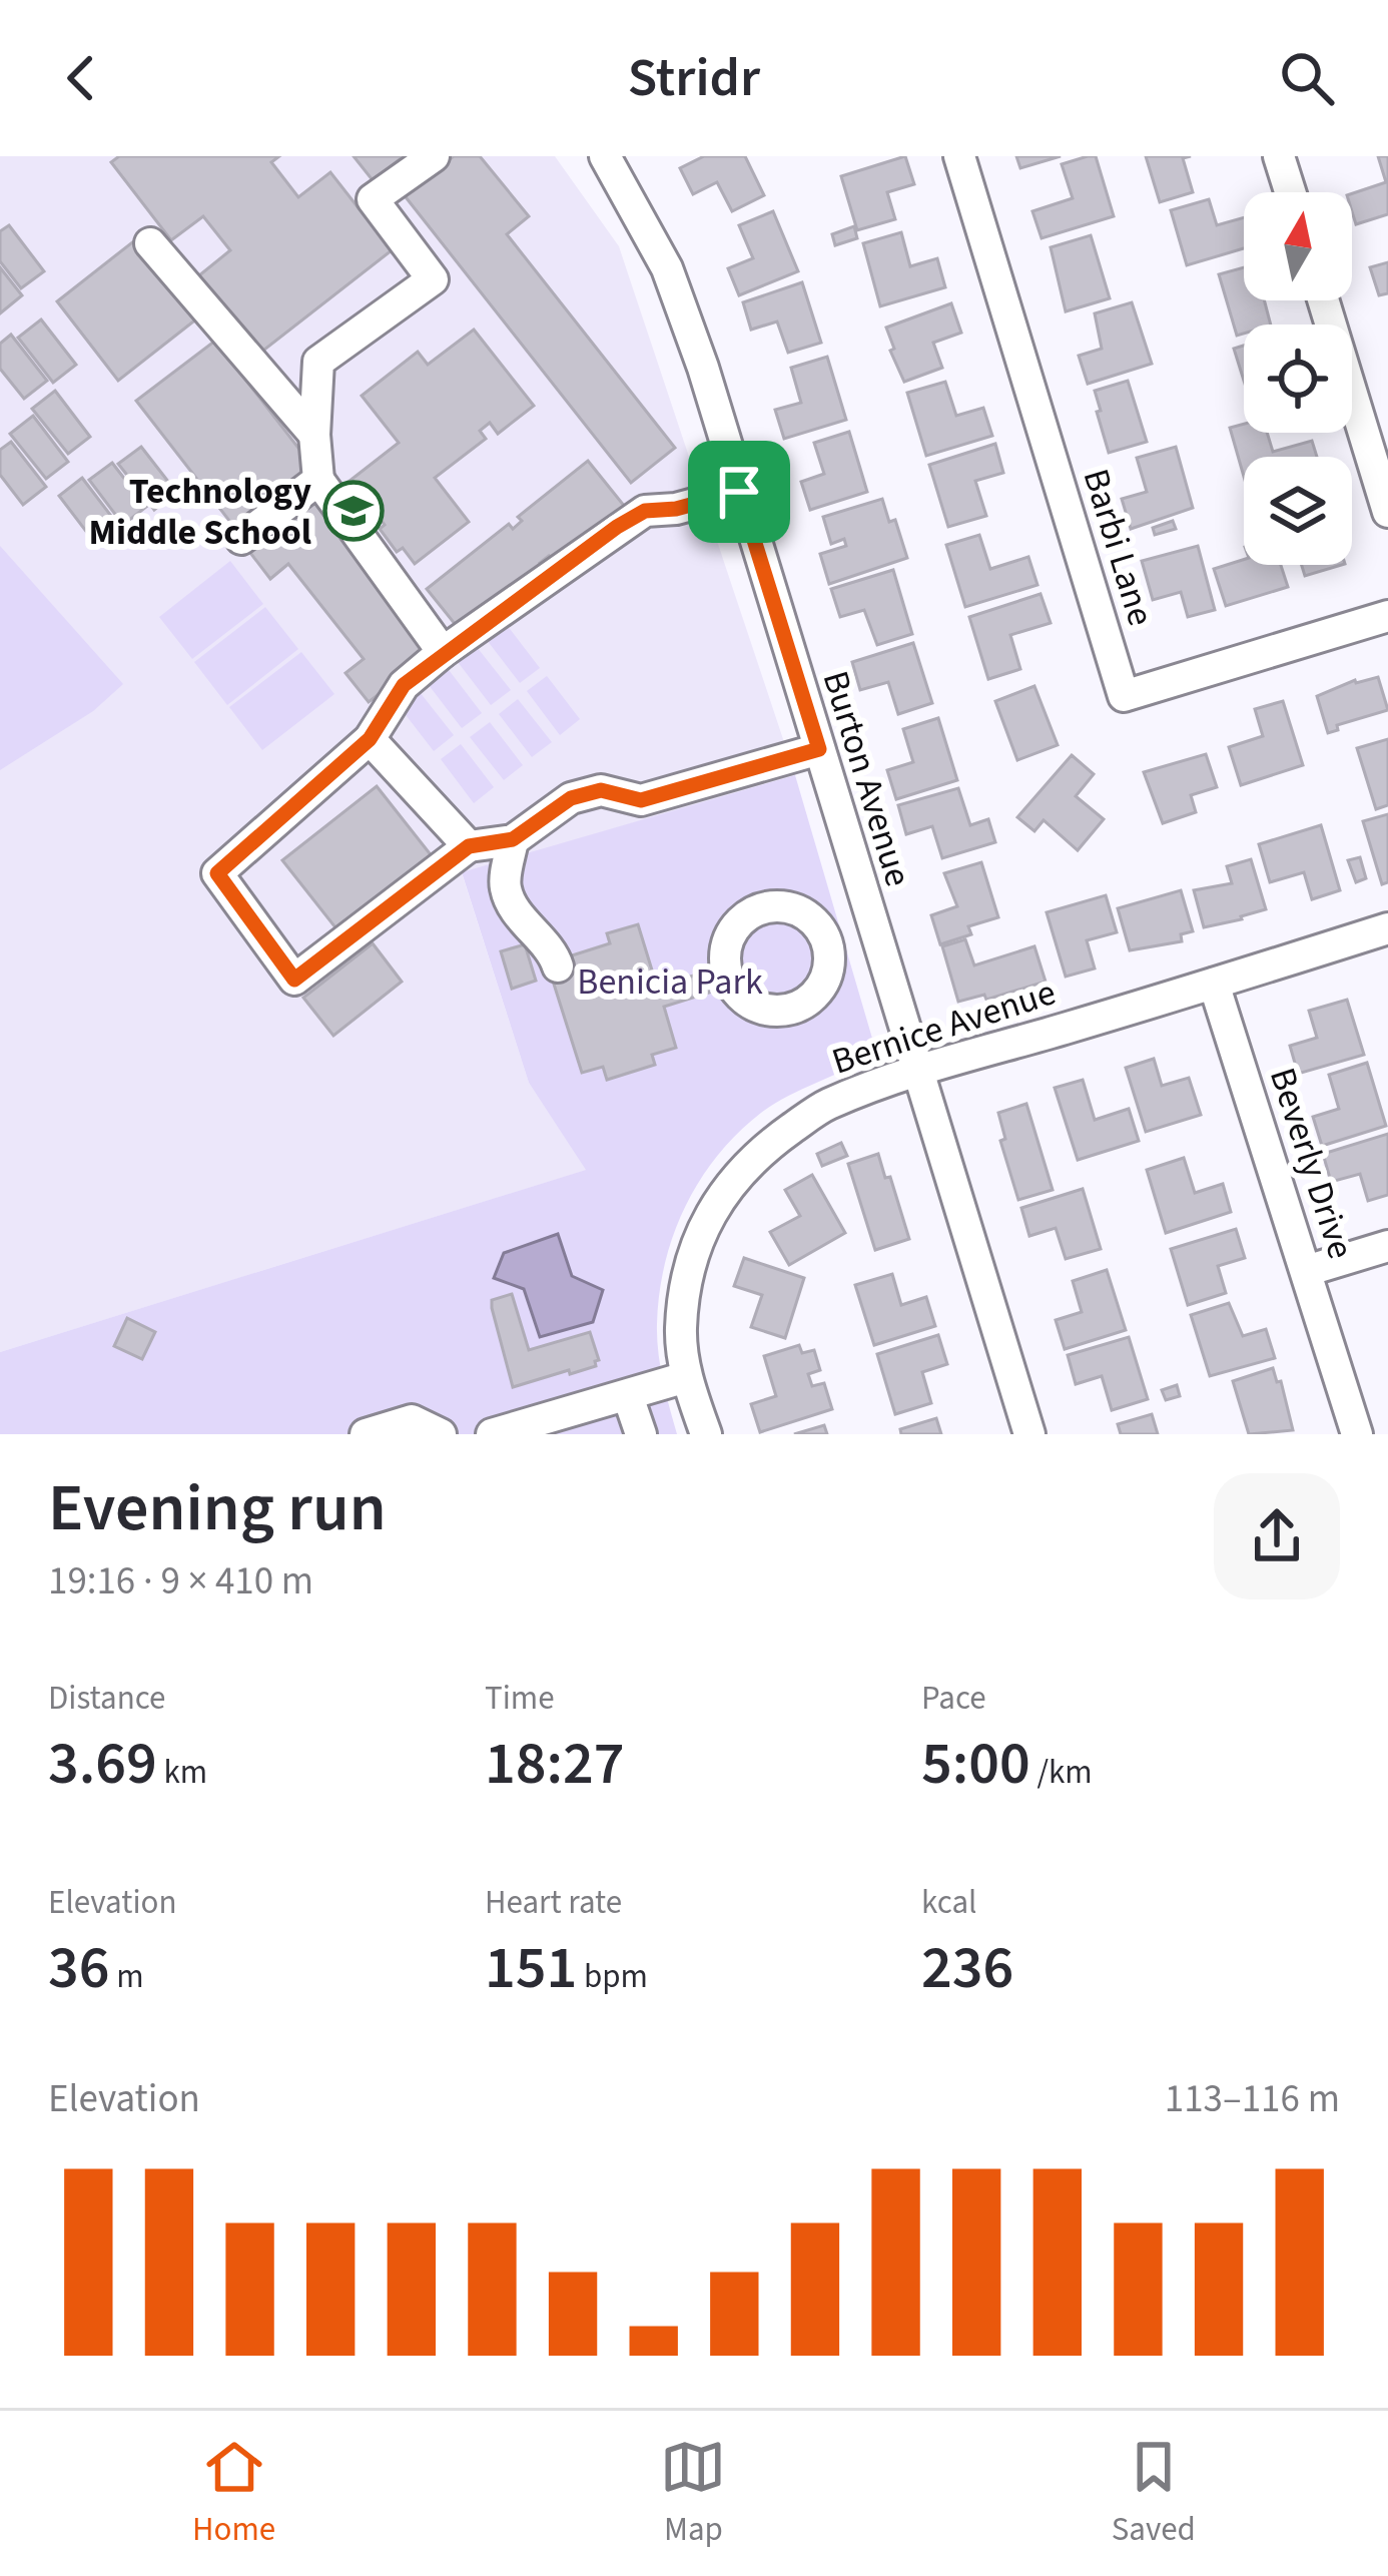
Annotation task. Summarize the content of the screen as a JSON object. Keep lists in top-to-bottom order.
{
  "streets": {
    "street": [
      "Barbi Lane",
      "Burton Avenue",
      "Bernice Avenue",
      "Beverly Drive"
    ]
  },
  "crossings": [
    ["Burton Avenue", "Bernice Avenue"],
    ["Bernice Avenue", "Beverly Drive"]
  ],
  "parks": ["Benicia Park"],
  "places": {
    "school or university": ["Technology Middle School"]
  },
  "north": "top",
  "page": {
    "header": "Stridr",
    "heading": ["Evening run", "19:16 · 9 × 410 m"],
    "stats": [
      ["Distance", "3.69 km"],
      ["Time", "18:27"],
      ["Pace", "5:00 /km"],
      ["Elevation", "36 m"],
      ["Heart rate", "151 bpm"],
      ["kcal", "236"]
    ],
    "chart": ["Elevation", "113–116 m"],
    "tabs": ["Home", "Map", "Saved"]
  }
}
